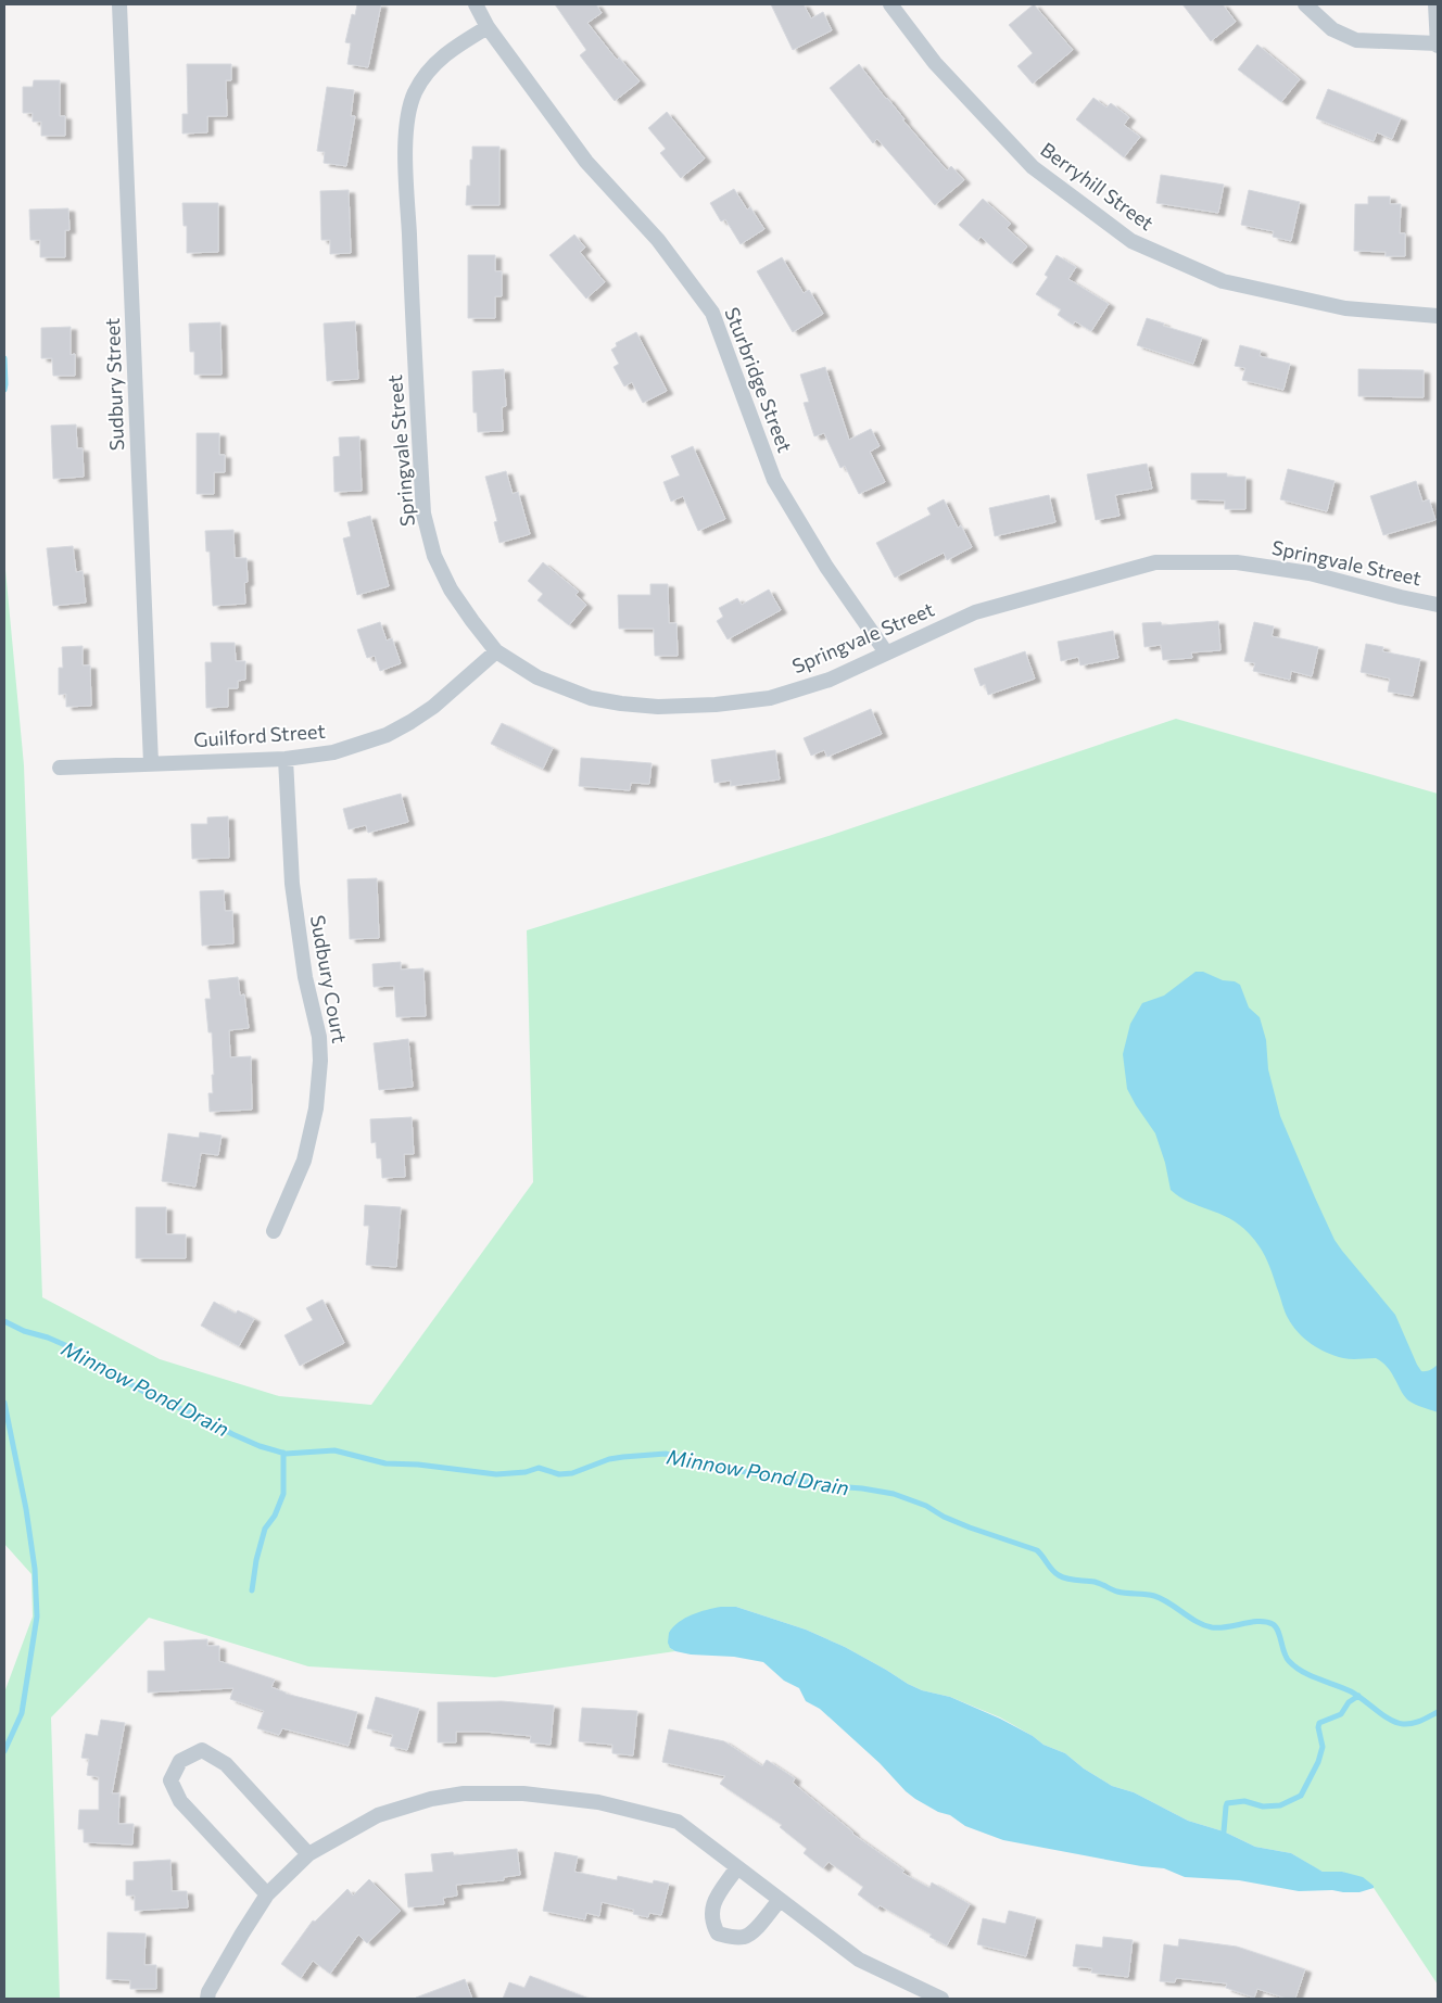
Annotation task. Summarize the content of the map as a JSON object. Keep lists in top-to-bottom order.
{
  "streets": {
    "street": [
      "Berryhill Street",
      "Sturbridge Street",
      "Sudbury Street",
      "Springvale Street",
      "Guilford Street",
      "Sudbury Court"
    ]
  },
  "crossings": [
    ["Sturbridge Street", "Springvale Street"],
    ["Sudbury Street", "Guilford Street"],
    ["Springvale Street", "Guilford Street"],
    ["Guilford Street", "Sudbury Court"]
  ],
  "water": ["Minnow Pond Drain"]
}
